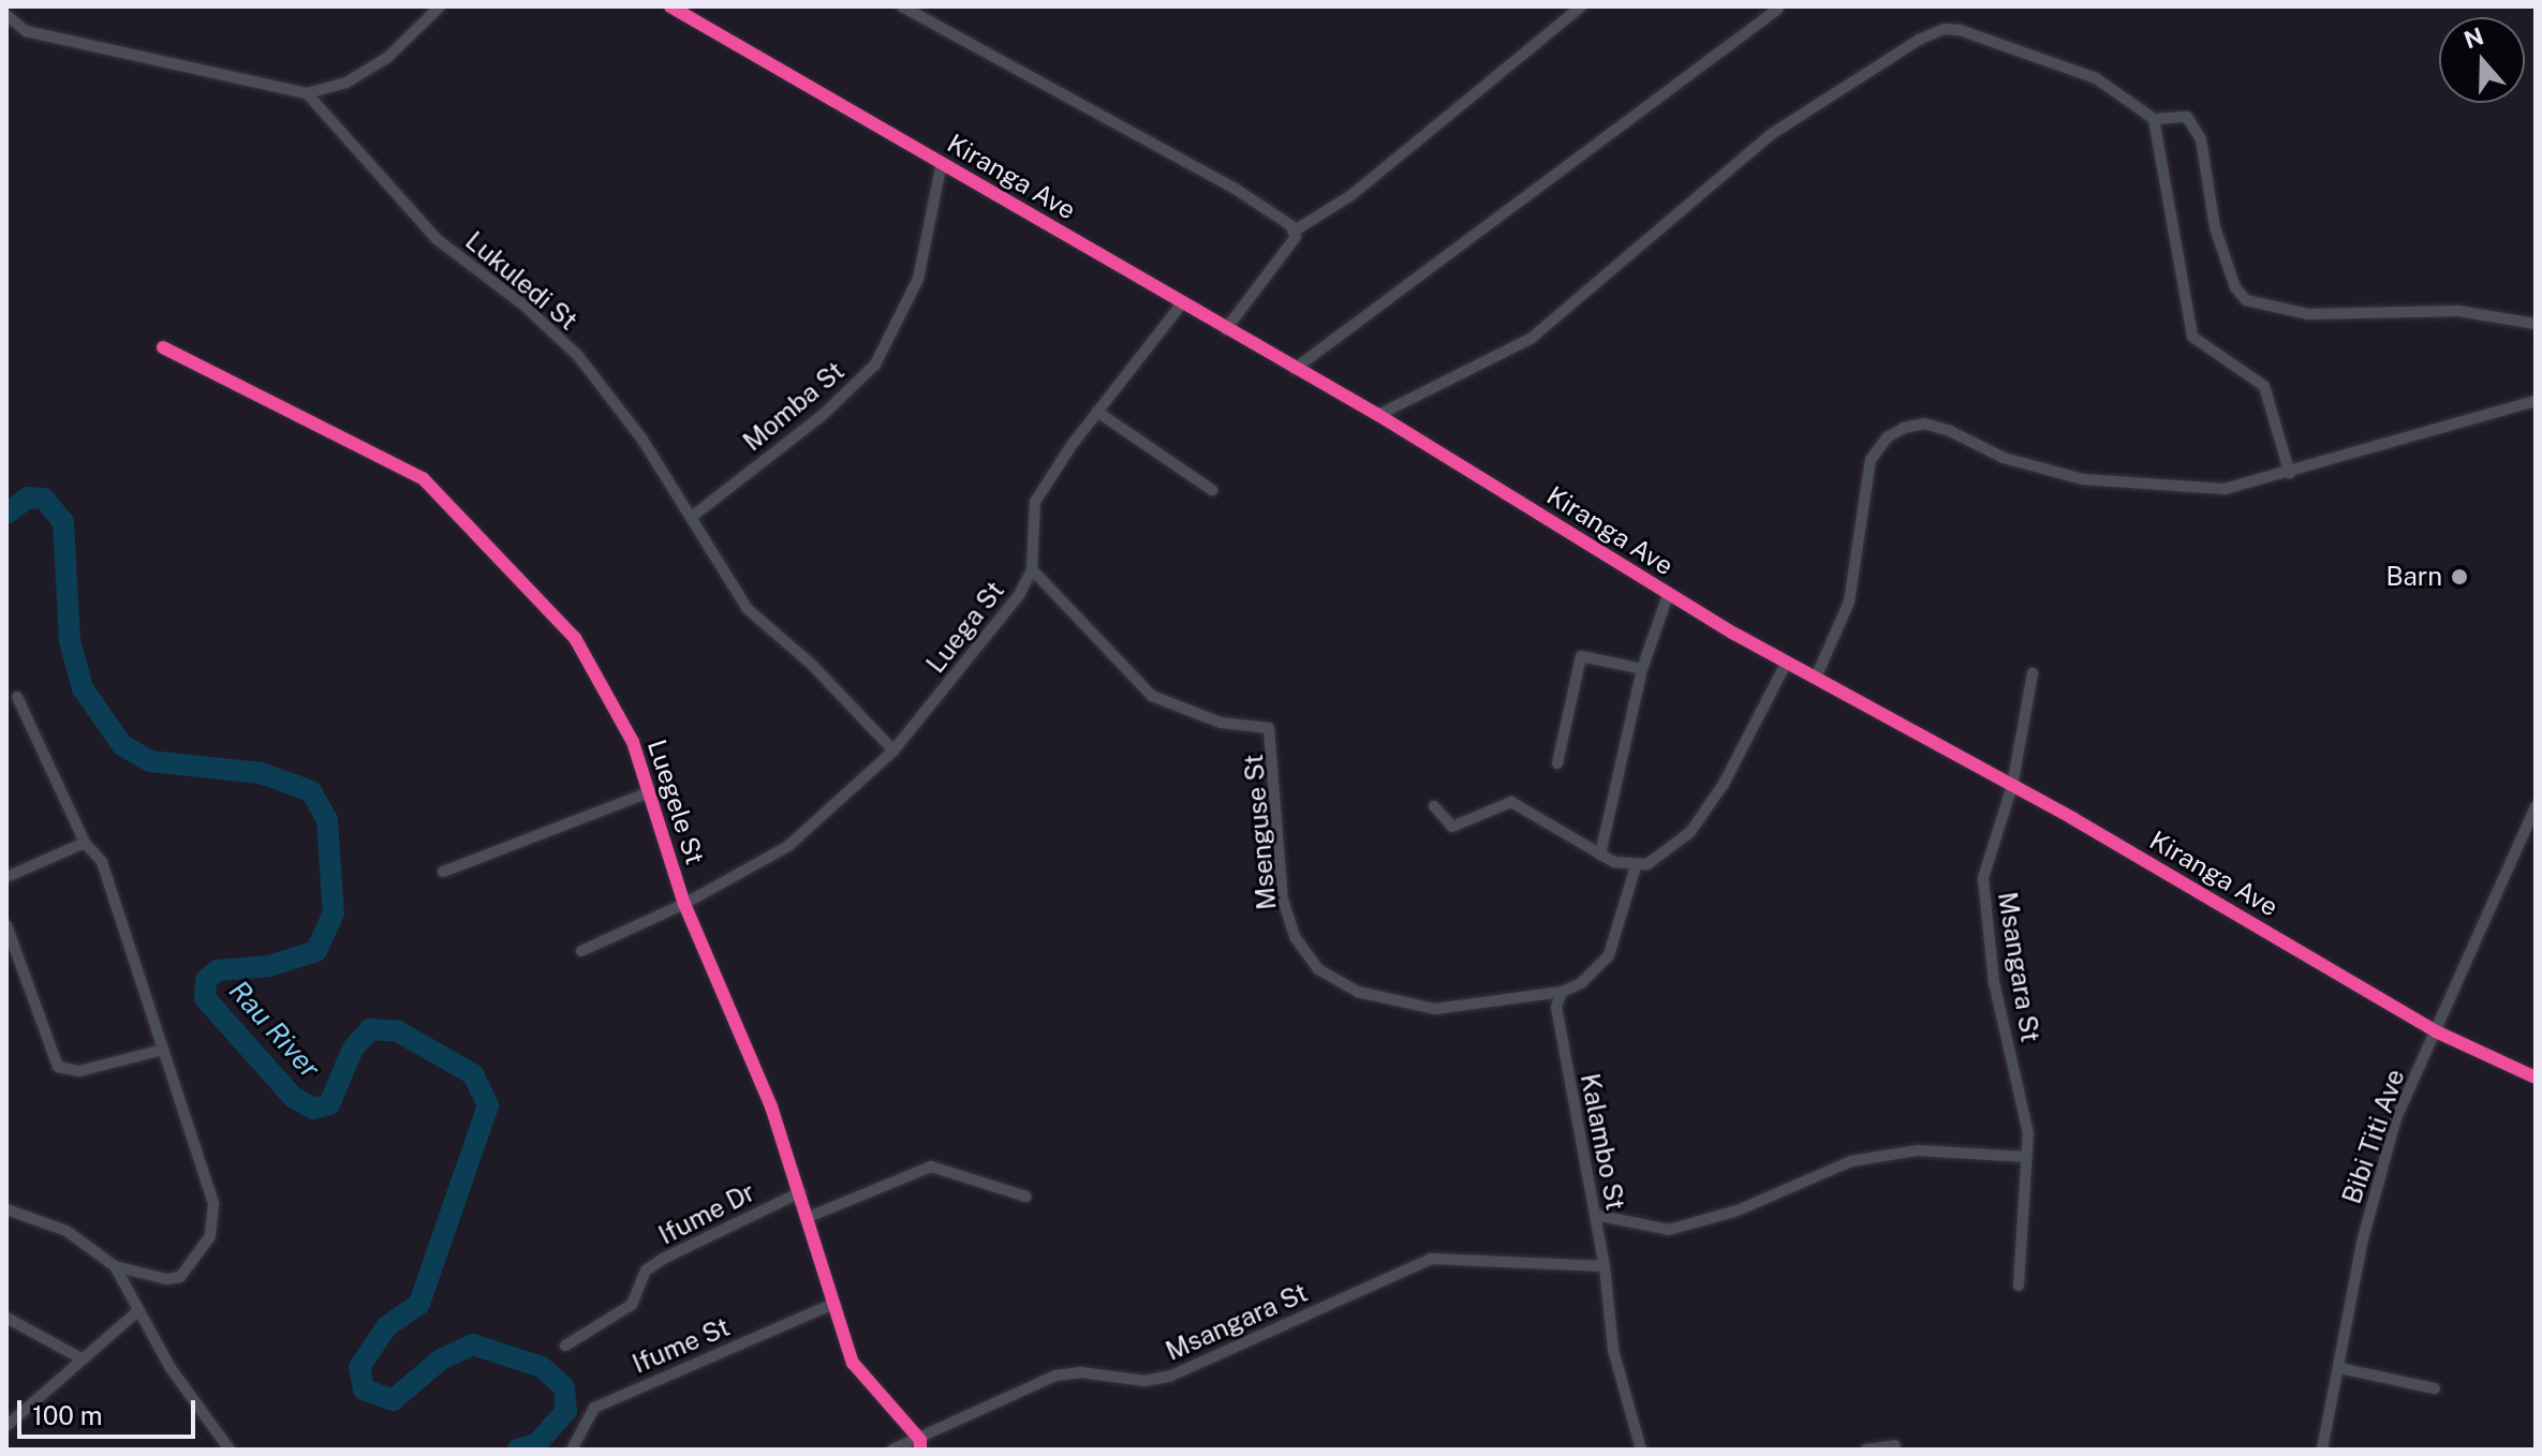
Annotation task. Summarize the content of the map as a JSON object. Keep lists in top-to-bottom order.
{
  "streets": {
    "street": [
      "Kiranga Ave",
      "Lukuledi St",
      "Momba St",
      "Luega St",
      "Luegele St",
      "Msenguse St",
      "Msangara St",
      "Bibi Titi Ave",
      "Kalambo St",
      "Ifume Dr",
      "Ifume St"
    ]
  },
  "crossings": [
    ["Kiranga Ave", "Momba St"],
    ["Kiranga Ave", "Luega St"],
    ["Kiranga Ave", "Msangara St"],
    ["Kiranga Ave", "Bibi Titi Ave"],
    ["Lukuledi St", "Momba St"],
    ["Lukuledi St", "Luega St"],
    ["Luega St", "Luegele St"],
    ["Luega St", "Msenguse St"],
    ["Luegele St", "Msangara St"],
    ["Luegele St", "Ifume Dr"],
    ["Luegele St", "Ifume St"],
    ["Msenguse St", "Kalambo St"],
    ["Msangara St", "Kalambo St"]
  ],
  "water": ["Rau River"],
  "places": ["Barn"],
  "scale_bar": "100 m",
  "north": "top"
}
